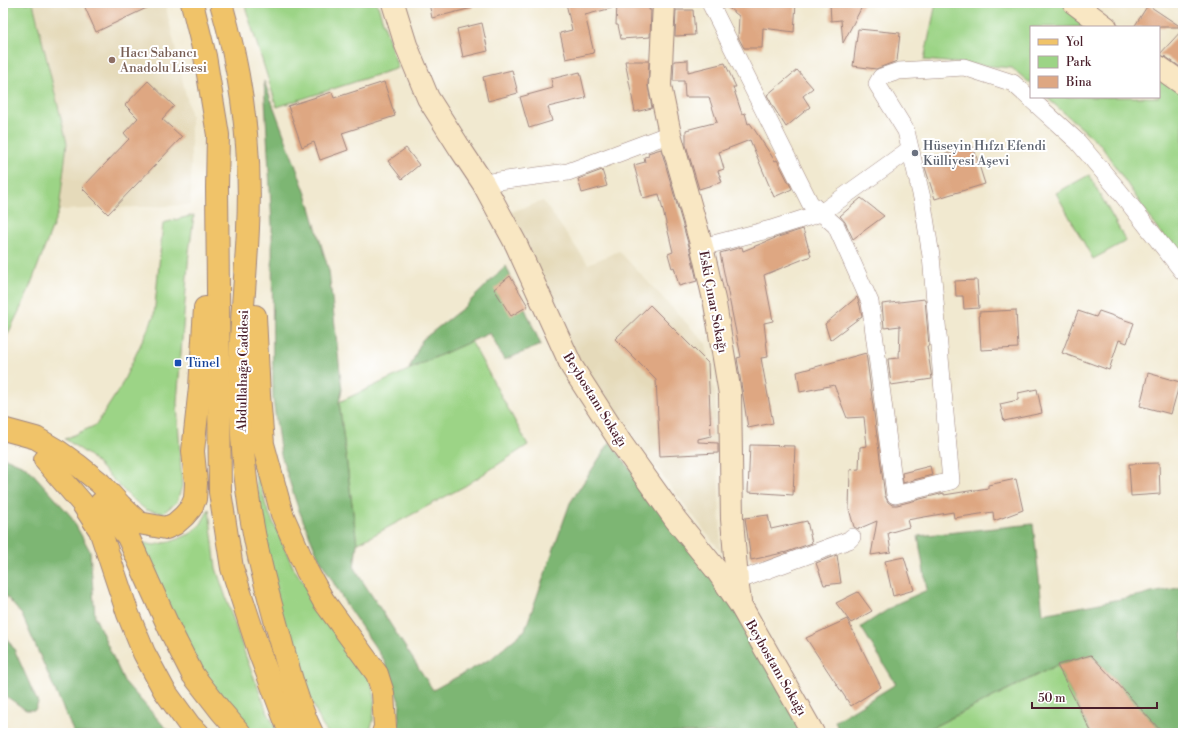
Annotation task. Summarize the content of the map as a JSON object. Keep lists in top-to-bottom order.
{
  "streets": {
    "main road": ["Abdullahağa Caddesi"],
    "street": ["Eski Çınar Sokağı", "Beybostanı Sokağı"]
  },
  "crossings": [
    ["Eski Çınar Sokağı", "Beybostanı Sokağı"]
  ],
  "places": {
    "other": ["Hacı Sabancı Anadolu Lisesi", "Hüseyin Hıfzı Efendi Külliyesi Aşevi"],
    "transit": ["Tünel"]
  },
  "legend": ["Yol", "Park", "Bina"],
  "scale_bar": "50 m"
}
